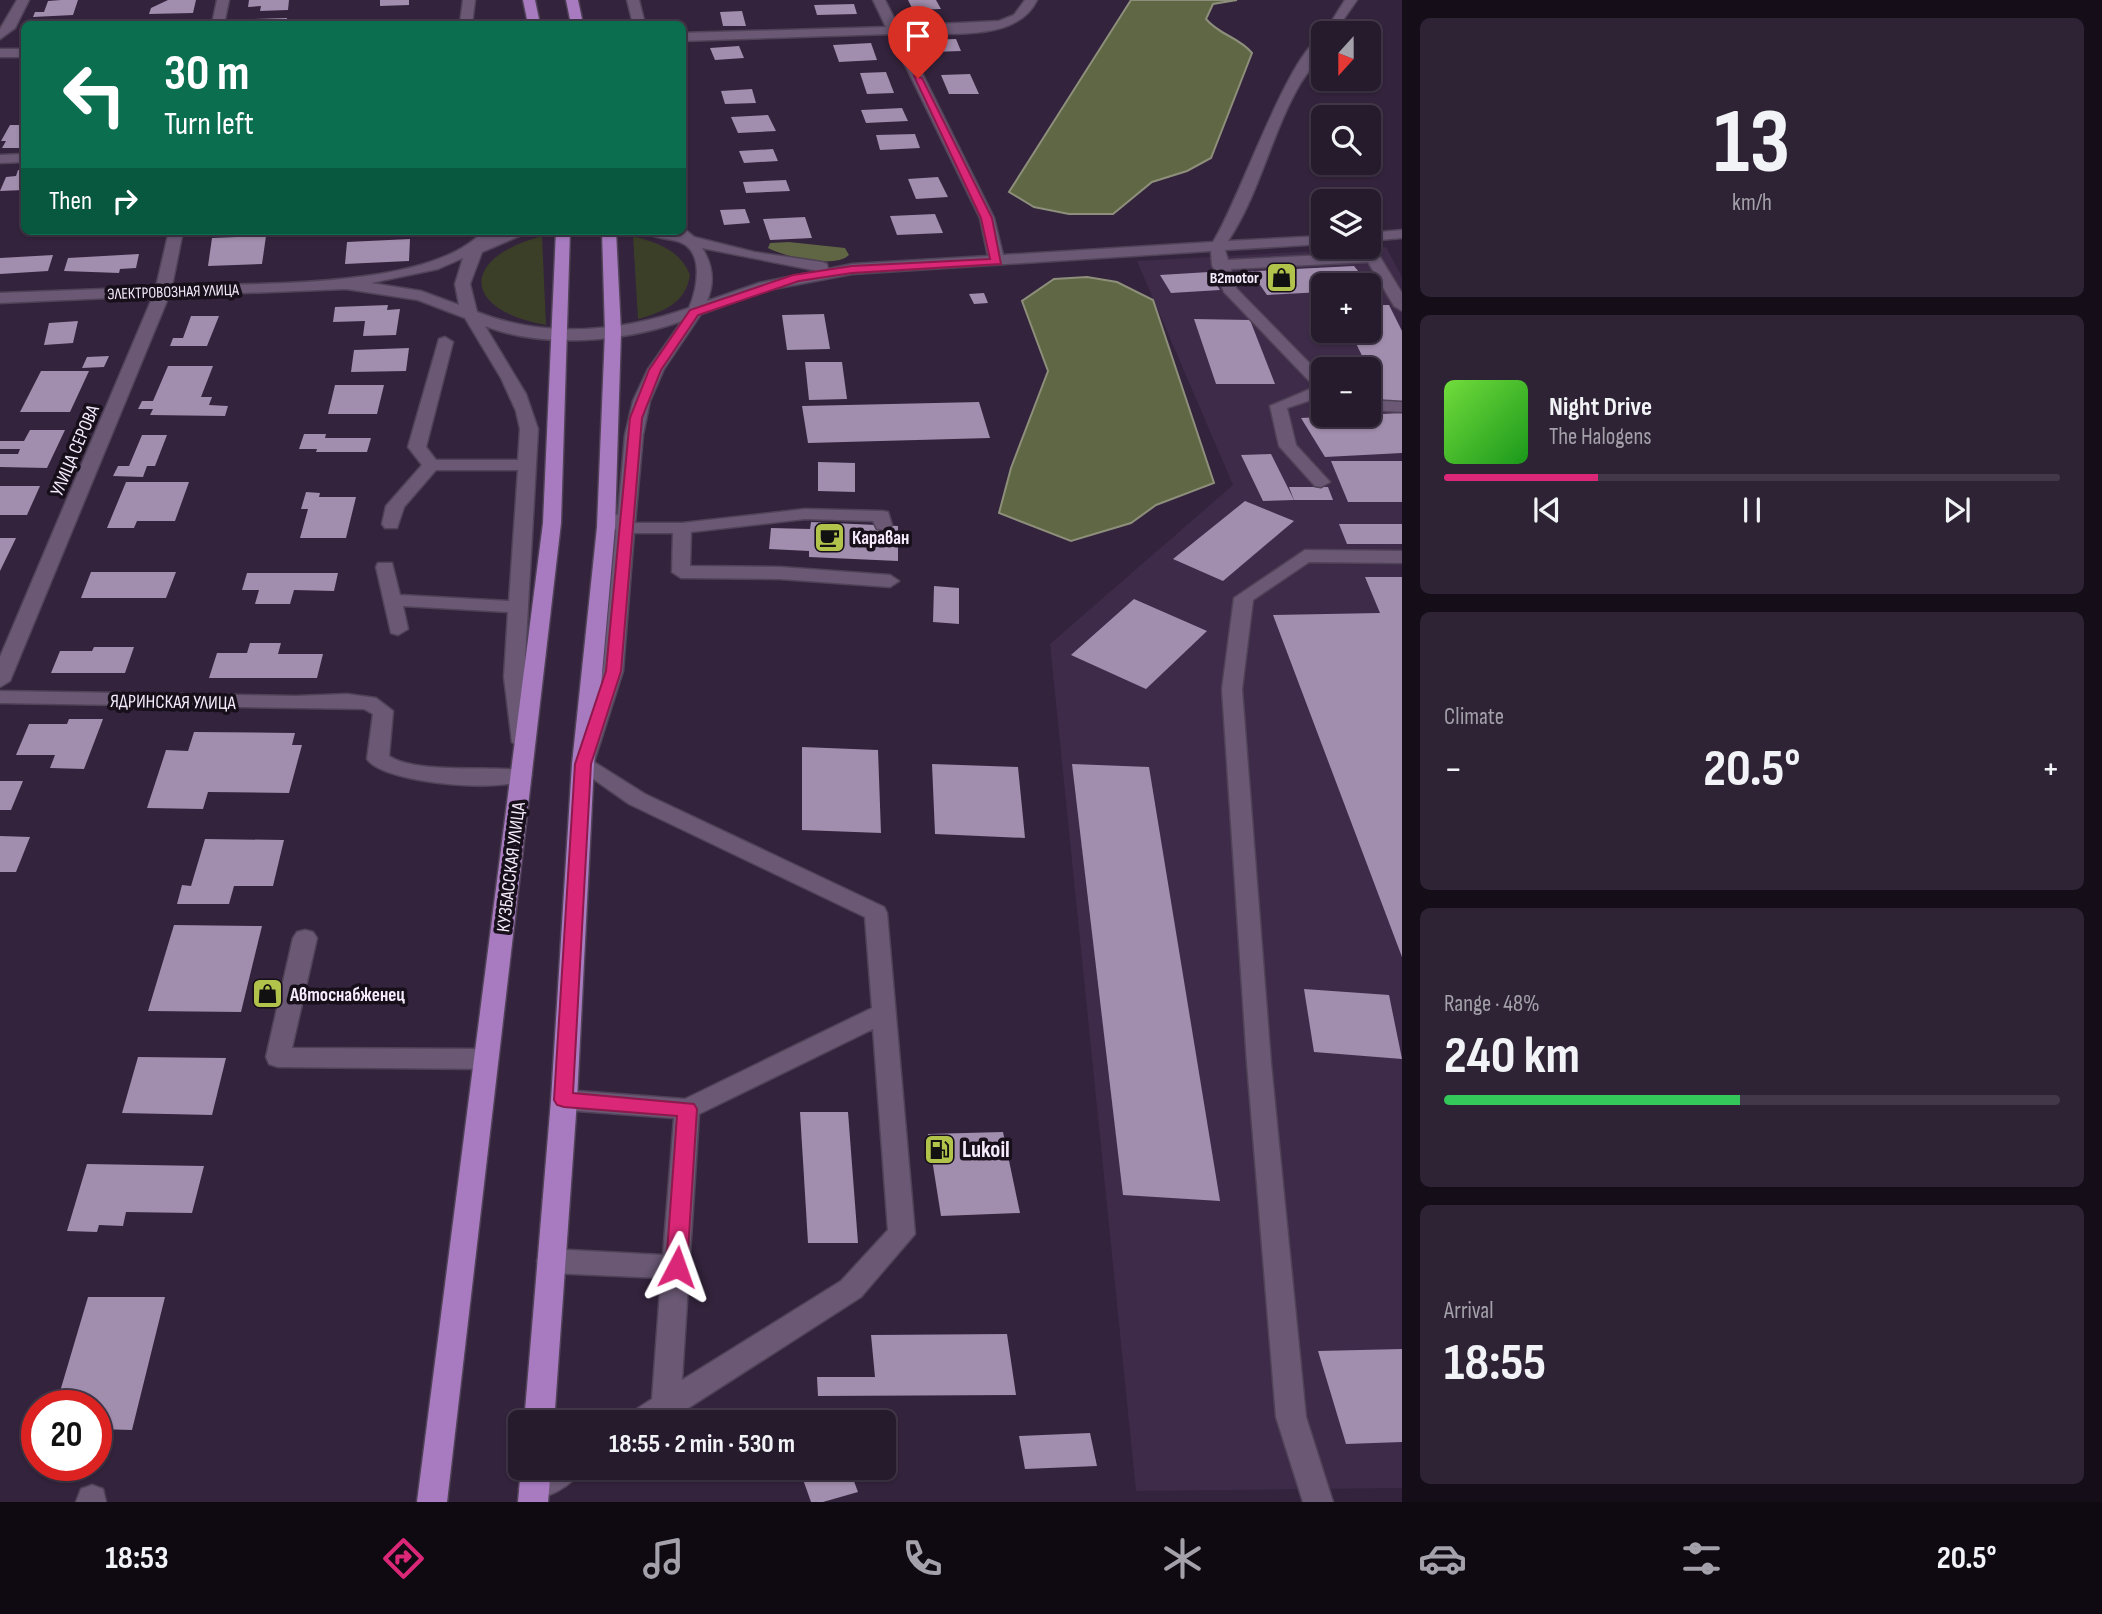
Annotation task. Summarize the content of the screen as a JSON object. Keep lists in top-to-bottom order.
{
  "streets": {
    "main road": ["КУЗБАССКАЯ УЛИЦА"],
    "street": ["ЭЛЕКТРОВОЗНАЯ УЛИЦА", "УЛИЦА СЕРОВА", "ЯДРИНСКАЯ УЛИЦА"]
  },
  "crossings": [
    ["ЭЛЕКТРОВОЗНАЯ УЛИЦА", "УЛИЦА СЕРОВА"],
    ["ЯДРИНСКАЯ УЛИЦА", "КУЗБАССКАЯ УЛИЦА"]
  ],
  "places": {
    "shop": ["B2motor", "Автоснабженец"],
    "cafe": ["Караван"],
    "fuel station": ["Lukoil"]
  },
  "north": "bottom",
  "page": {
    "tile": [
      ["13", "km/h"],
      "Climate",
      ["Range · 48%", "240 km"],
      ["Arrival", "18:55"]
    ],
    "map_buttons": ["+", "−"],
    "turn": ["30 m", "Turn left"],
    "then": "Then",
    "song": ["Night Drive", "The Halogens"],
    "heat": ["−", "20.5°", "+"],
    "limit": "20",
    "trip": "18:55 · 2 min · 530 m",
    "tabs": ["18:53", "20.5°"]
  }
}
